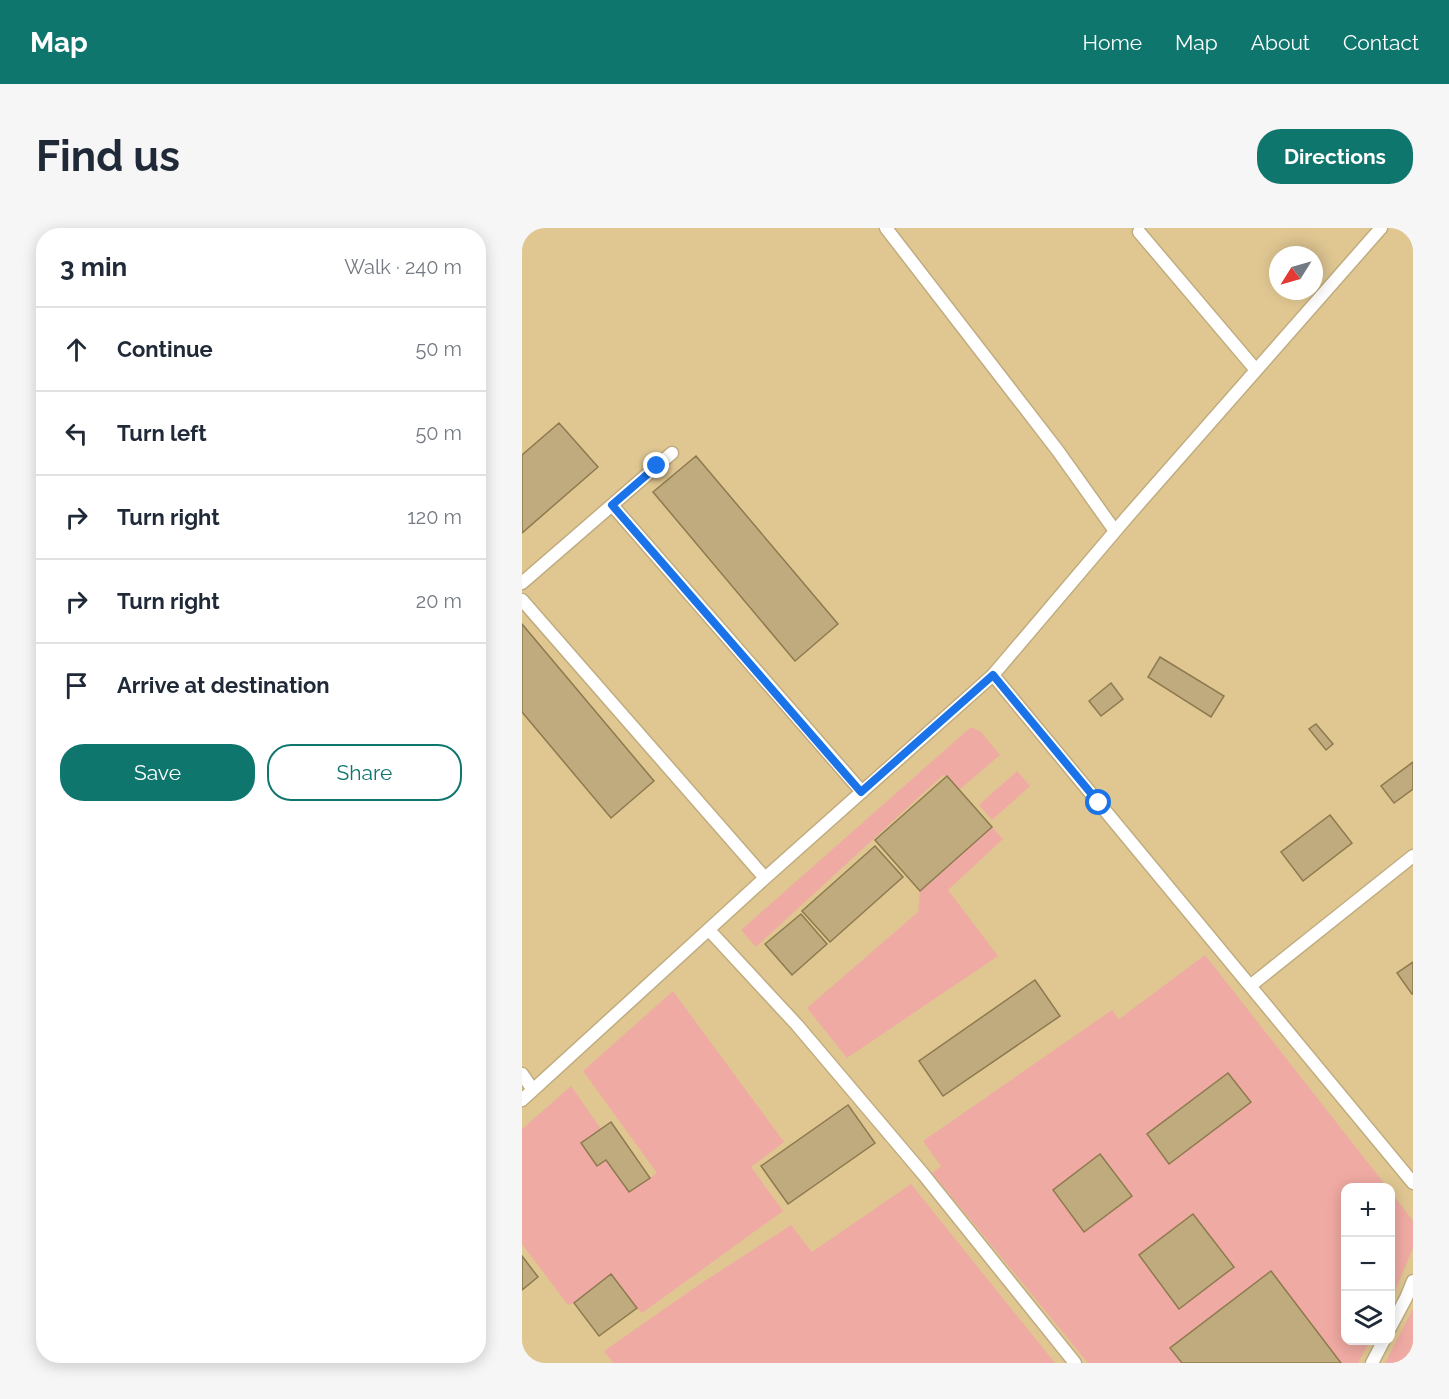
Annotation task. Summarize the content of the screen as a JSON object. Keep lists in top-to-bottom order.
{
  "north": "bottom left",
  "page": {
    "header": "Map",
    "nav": [
      "Home",
      "Map",
      "About",
      "Contact"
    ],
    "buttons": [
      "Directions",
      ["Save", "Share"]
    ],
    "title": "Find us",
    "heading": ["3 min", "Walk · 240 m"],
    "list": [
      ["Continue", "50 m"],
      ["Turn left", "50 m"],
      ["Turn right", "120 m"],
      ["Turn right", "20 m"],
      "Arrive at destination"
    ],
    "map_buttons": ["+", "−"]
  }
}
